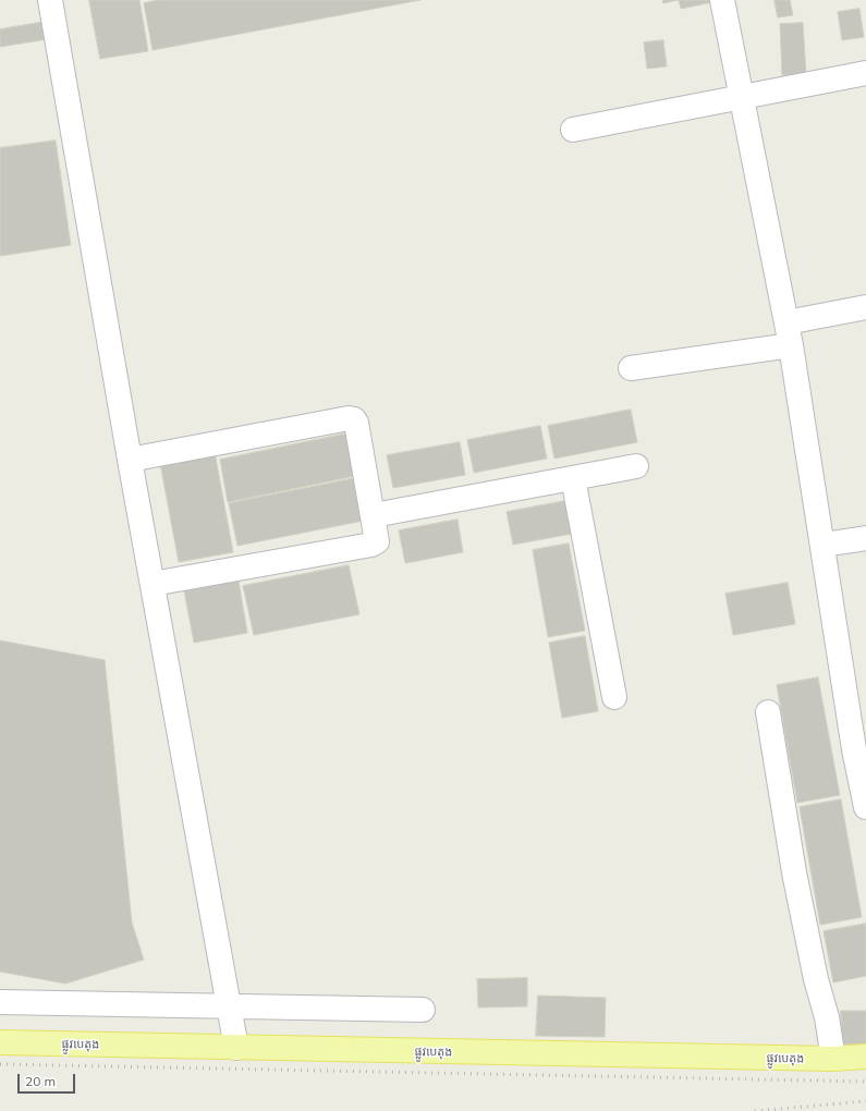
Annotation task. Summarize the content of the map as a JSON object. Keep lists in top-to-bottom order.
{
  "streets": {
    "main road": ["ផ្លូវបេតុង"]
  },
  "scale_bar": "20 m"
}
